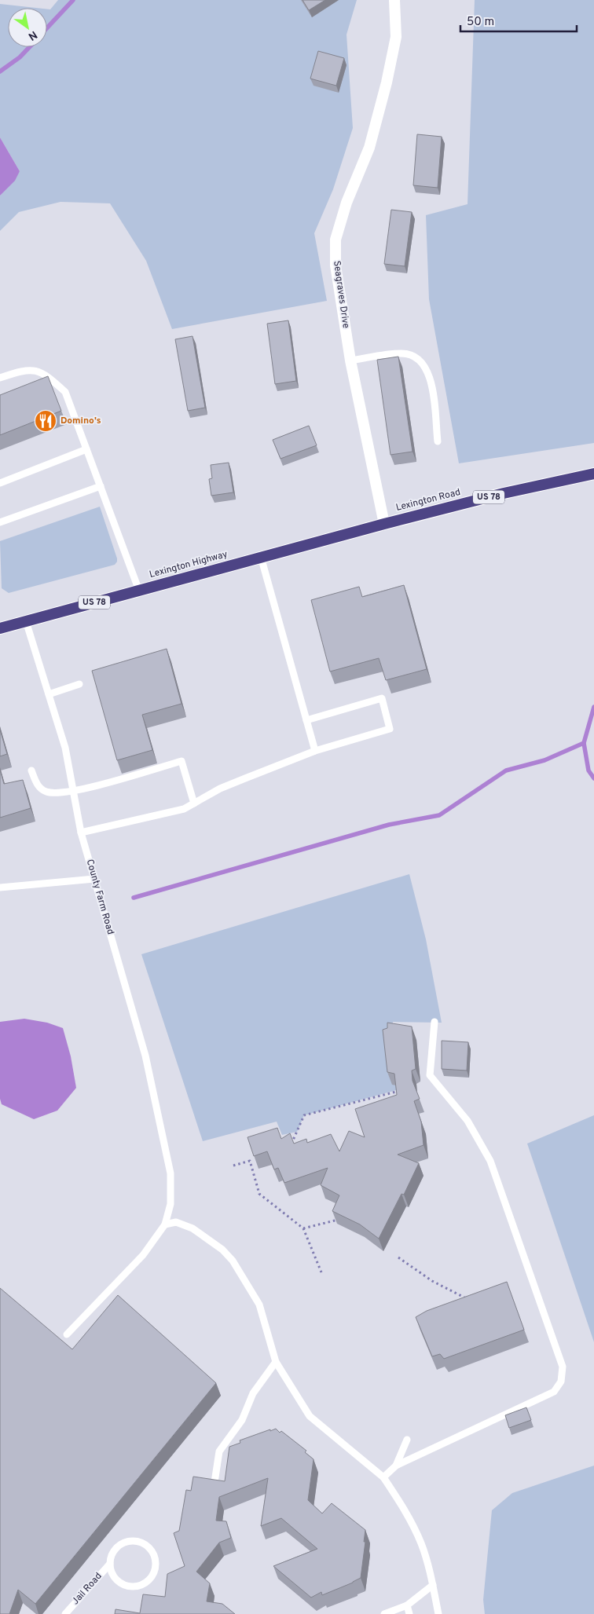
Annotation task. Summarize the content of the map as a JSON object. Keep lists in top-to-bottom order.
{
  "streets": {
    "highway": ["US 78", "Lexington Road", "Lexington Highway"],
    "street": ["Seagraves Drive"],
    "lane": ["County Farm Road", "Jail Road"]
  },
  "crossings": [
    ["Seagraves Drive", "Lexington Road"],
    ["Seagraves Drive", "Lexington Highway"],
    ["Lexington Road", "Lexington Highway"],
    ["Lexington Highway", "County Farm Road"]
  ],
  "places": {
    "restaurant": ["Domino's"]
  },
  "scale_bar": "50 m",
  "north": "bottom right"
}
